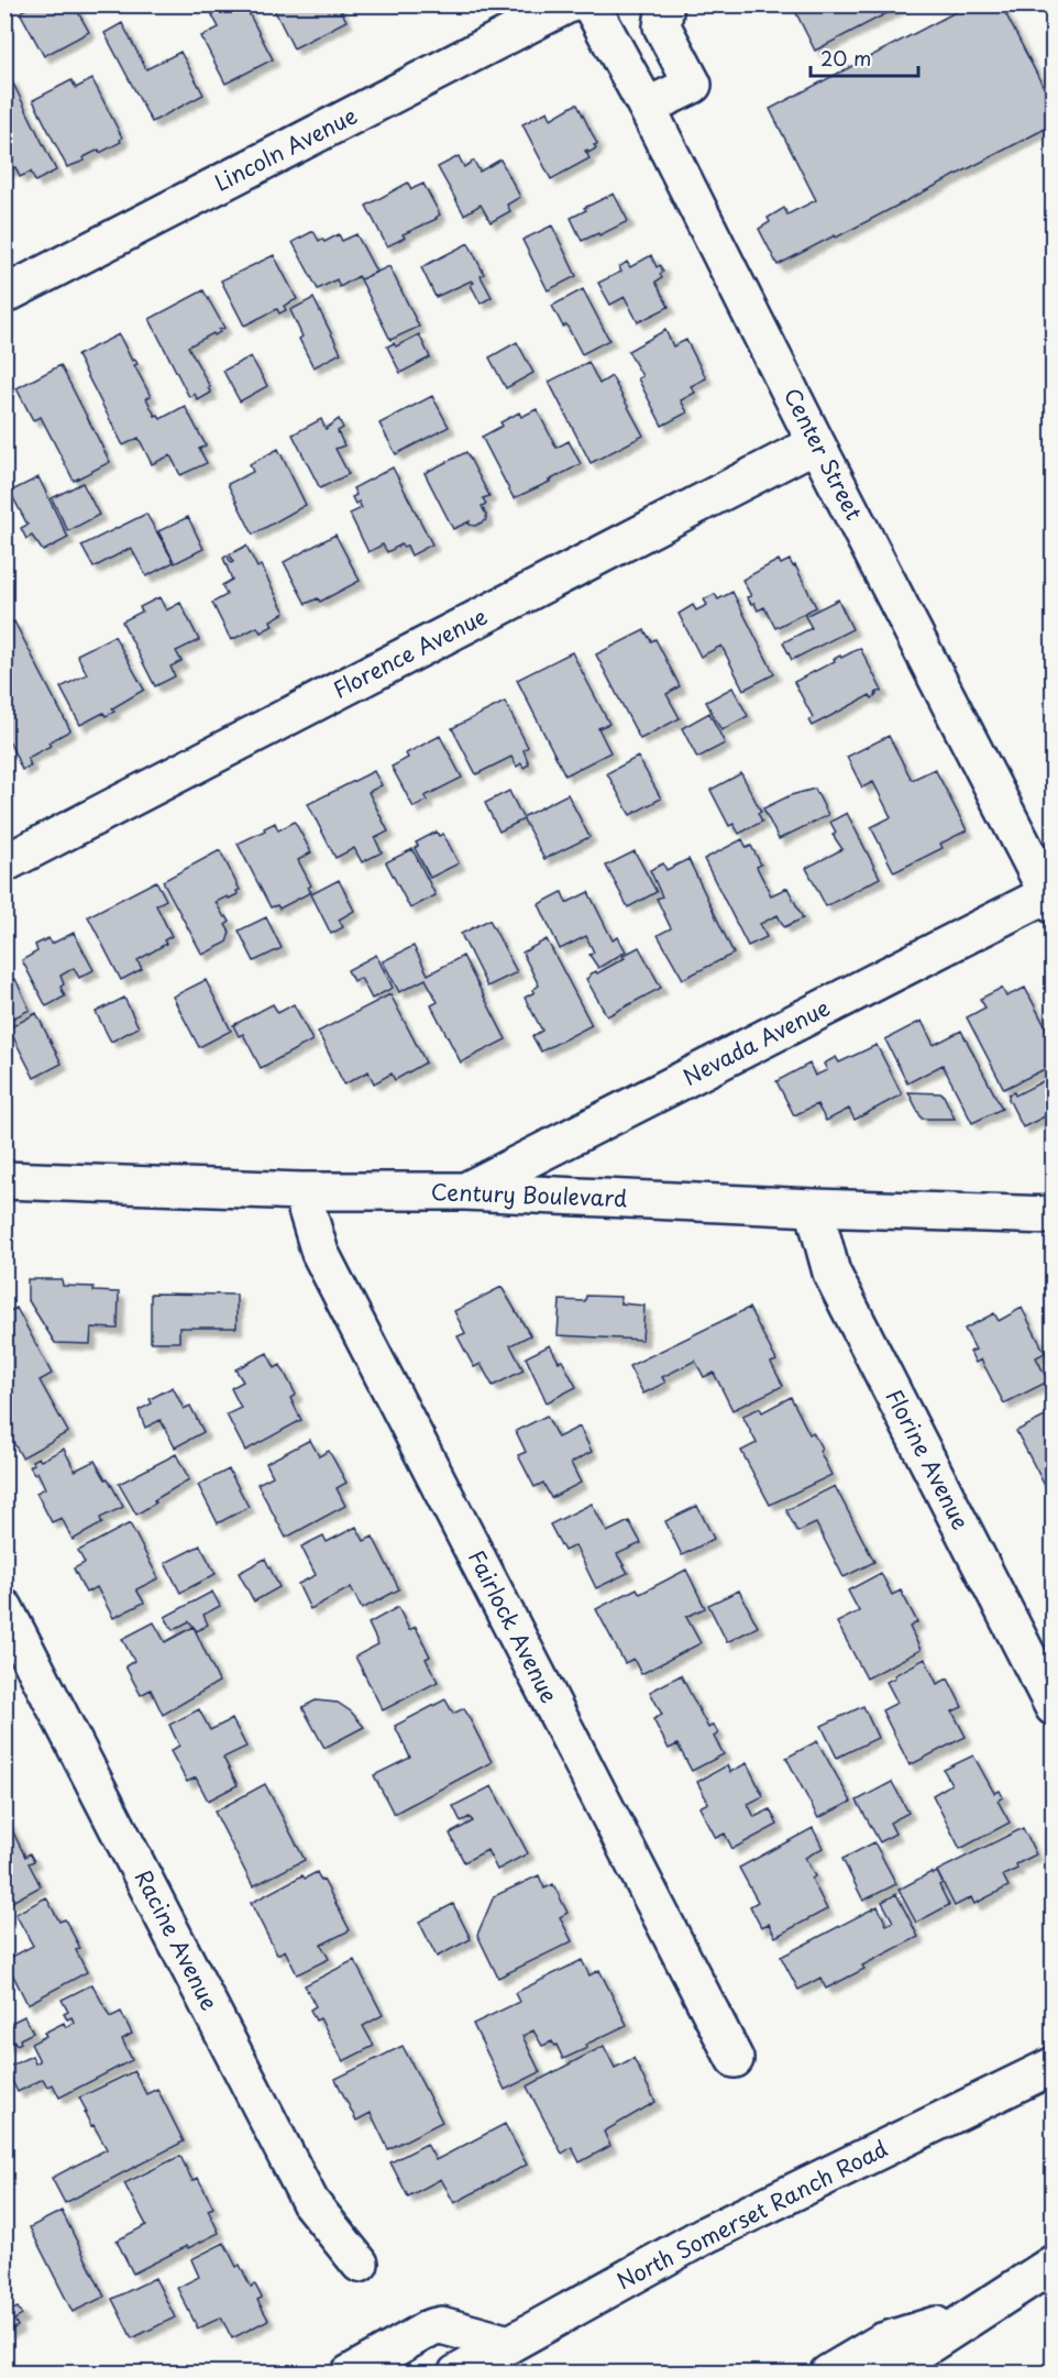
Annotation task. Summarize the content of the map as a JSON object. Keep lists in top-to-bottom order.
{
  "streets": {
    "main road": [
      "Lincoln Avenue",
      "Center Street",
      "Florence Avenue",
      "Nevada Avenue",
      "Century Boulevard",
      "Florine Avenue",
      "Fairlock Avenue",
      "Racine Avenue",
      "North Somerset Ranch Road"
    ]
  },
  "crossings": [
    ["Center Street", "Florence Avenue"],
    ["Center Street", "Nevada Avenue"],
    ["Nevada Avenue", "Century Boulevard"],
    ["Century Boulevard", "Florine Avenue"],
    ["Century Boulevard", "Fairlock Avenue"]
  ],
  "scale_bar": "20 m"
}
